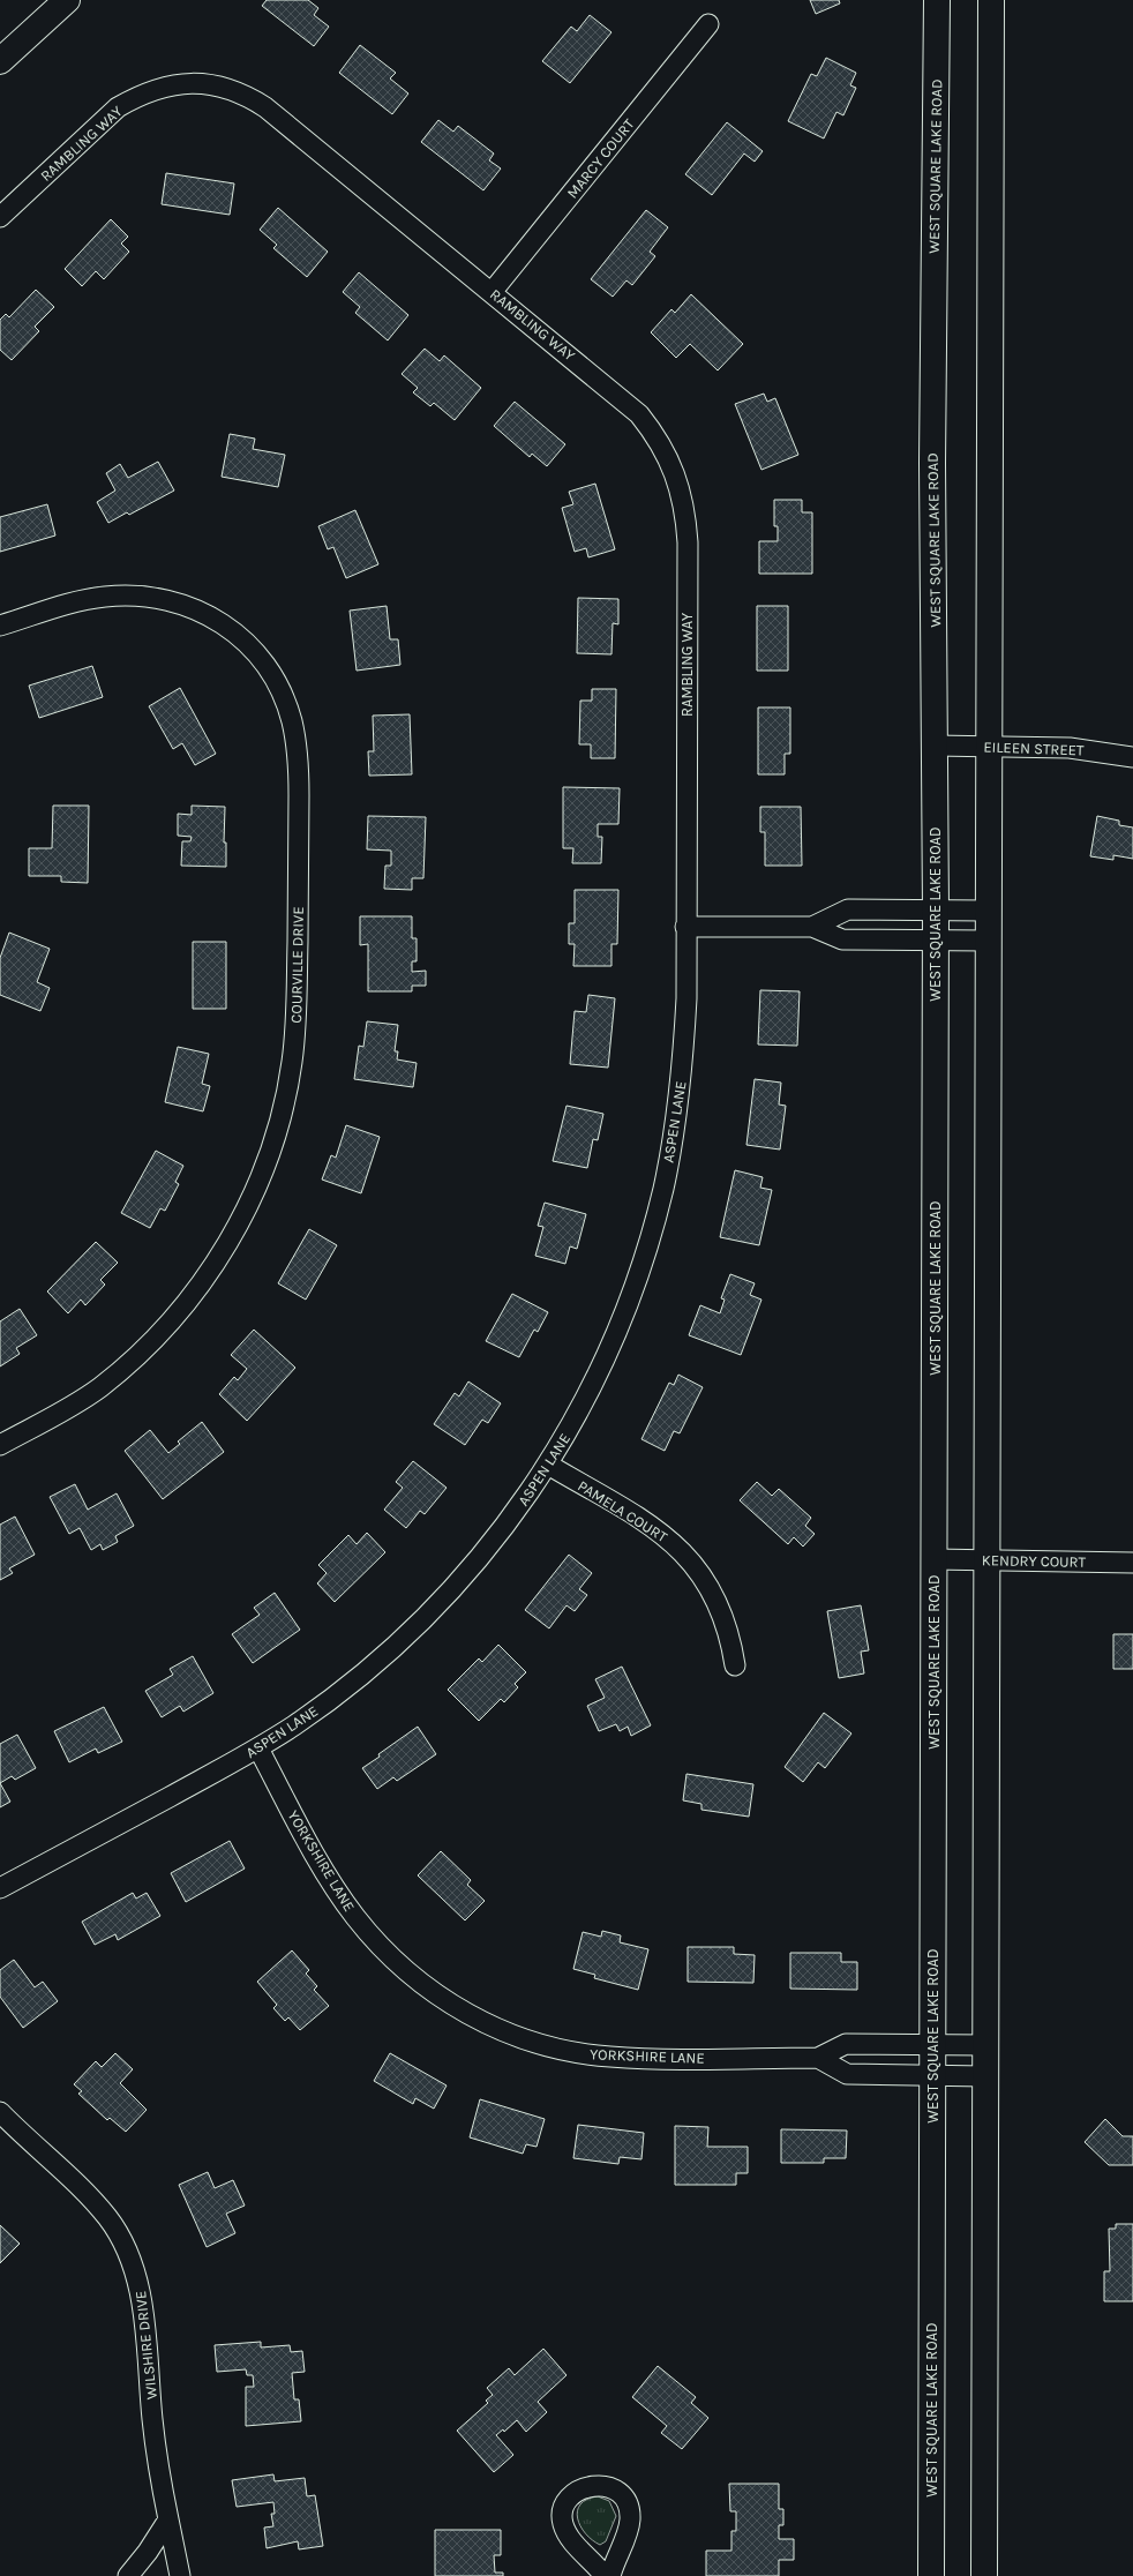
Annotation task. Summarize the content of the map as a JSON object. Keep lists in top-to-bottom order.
{
  "streets": {
    "highway": ["WEST SQUARE LAKE ROAD"],
    "street": [
      "RAMBLING WAY",
      "MARCY COURT",
      "EILEEN STREET",
      "COURVILLE DRIVE",
      "ASPEN LANE",
      "PAMELA COURT",
      "KENDRY COURT",
      "YORKSHIRE LANE",
      "WILSHIRE DRIVE"
    ]
  },
  "crossings": [
    ["RAMBLING WAY", "MARCY COURT"],
    ["RAMBLING WAY", "ASPEN LANE"],
    ["WEST SQUARE LAKE ROAD", "EILEEN STREET"],
    ["WEST SQUARE LAKE ROAD", "KENDRY COURT"],
    ["WEST SQUARE LAKE ROAD", "YORKSHIRE LANE"],
    ["ASPEN LANE", "PAMELA COURT"],
    ["ASPEN LANE", "YORKSHIRE LANE"]
  ]
}
